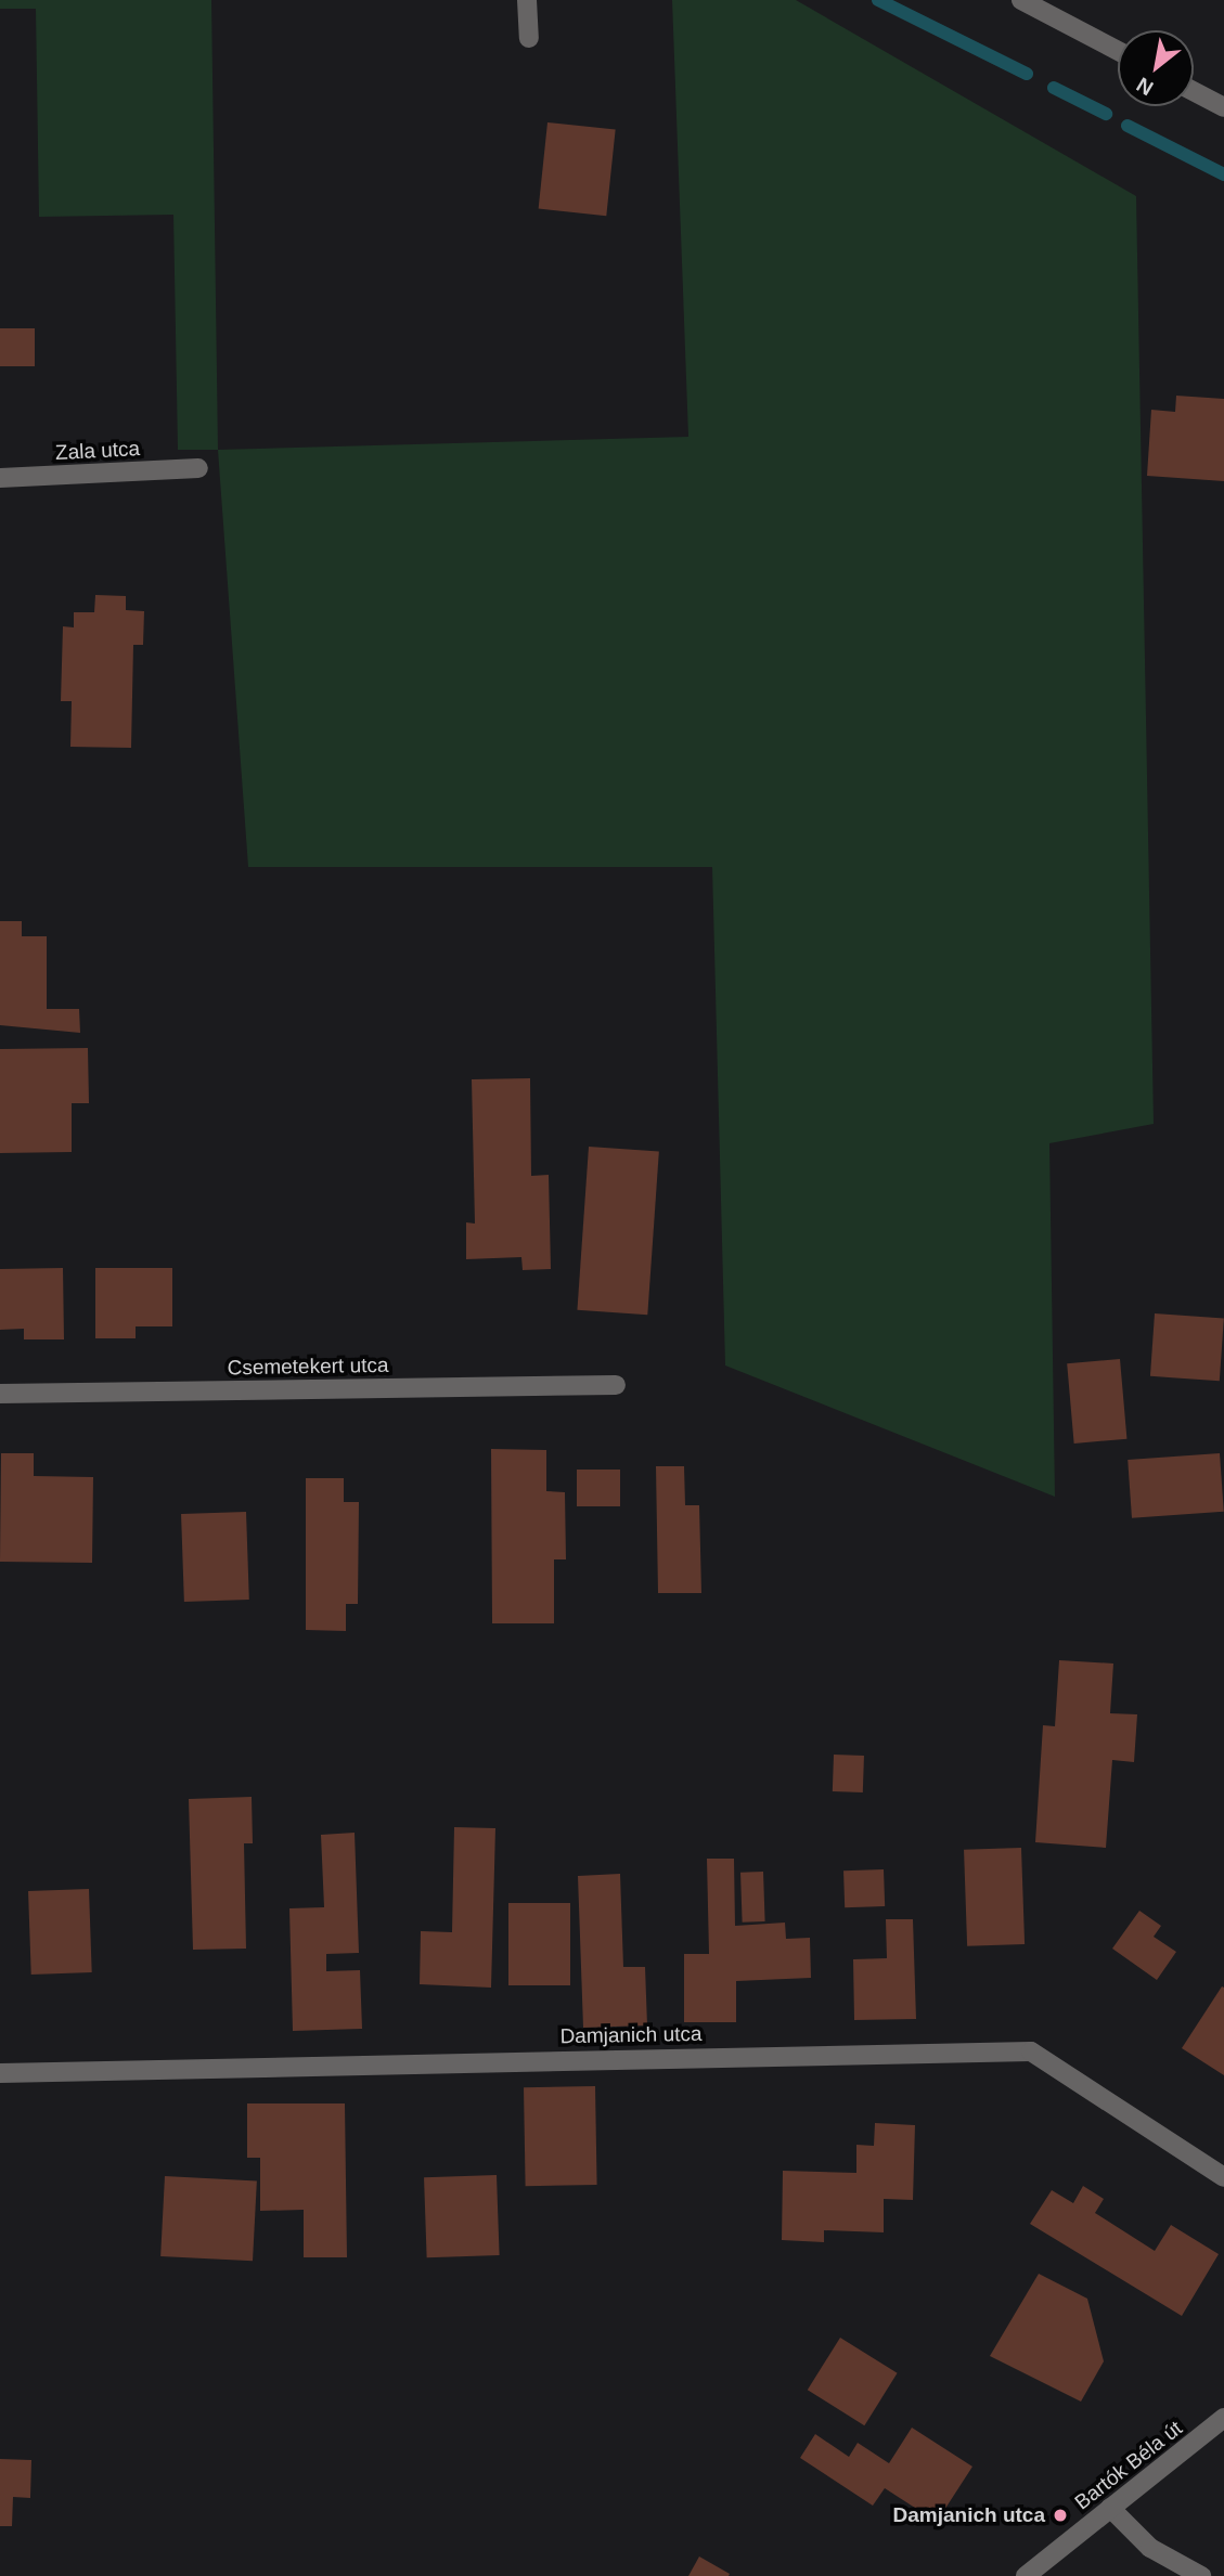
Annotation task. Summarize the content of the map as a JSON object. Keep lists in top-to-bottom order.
{
  "streets": {
    "street": [
      "Zala utca",
      "Csemetekert utca",
      "Damjanich utca",
      "Bartók Béla út"
    ]
  },
  "places": ["Damjanich utca"],
  "north": "bottom left"
}
